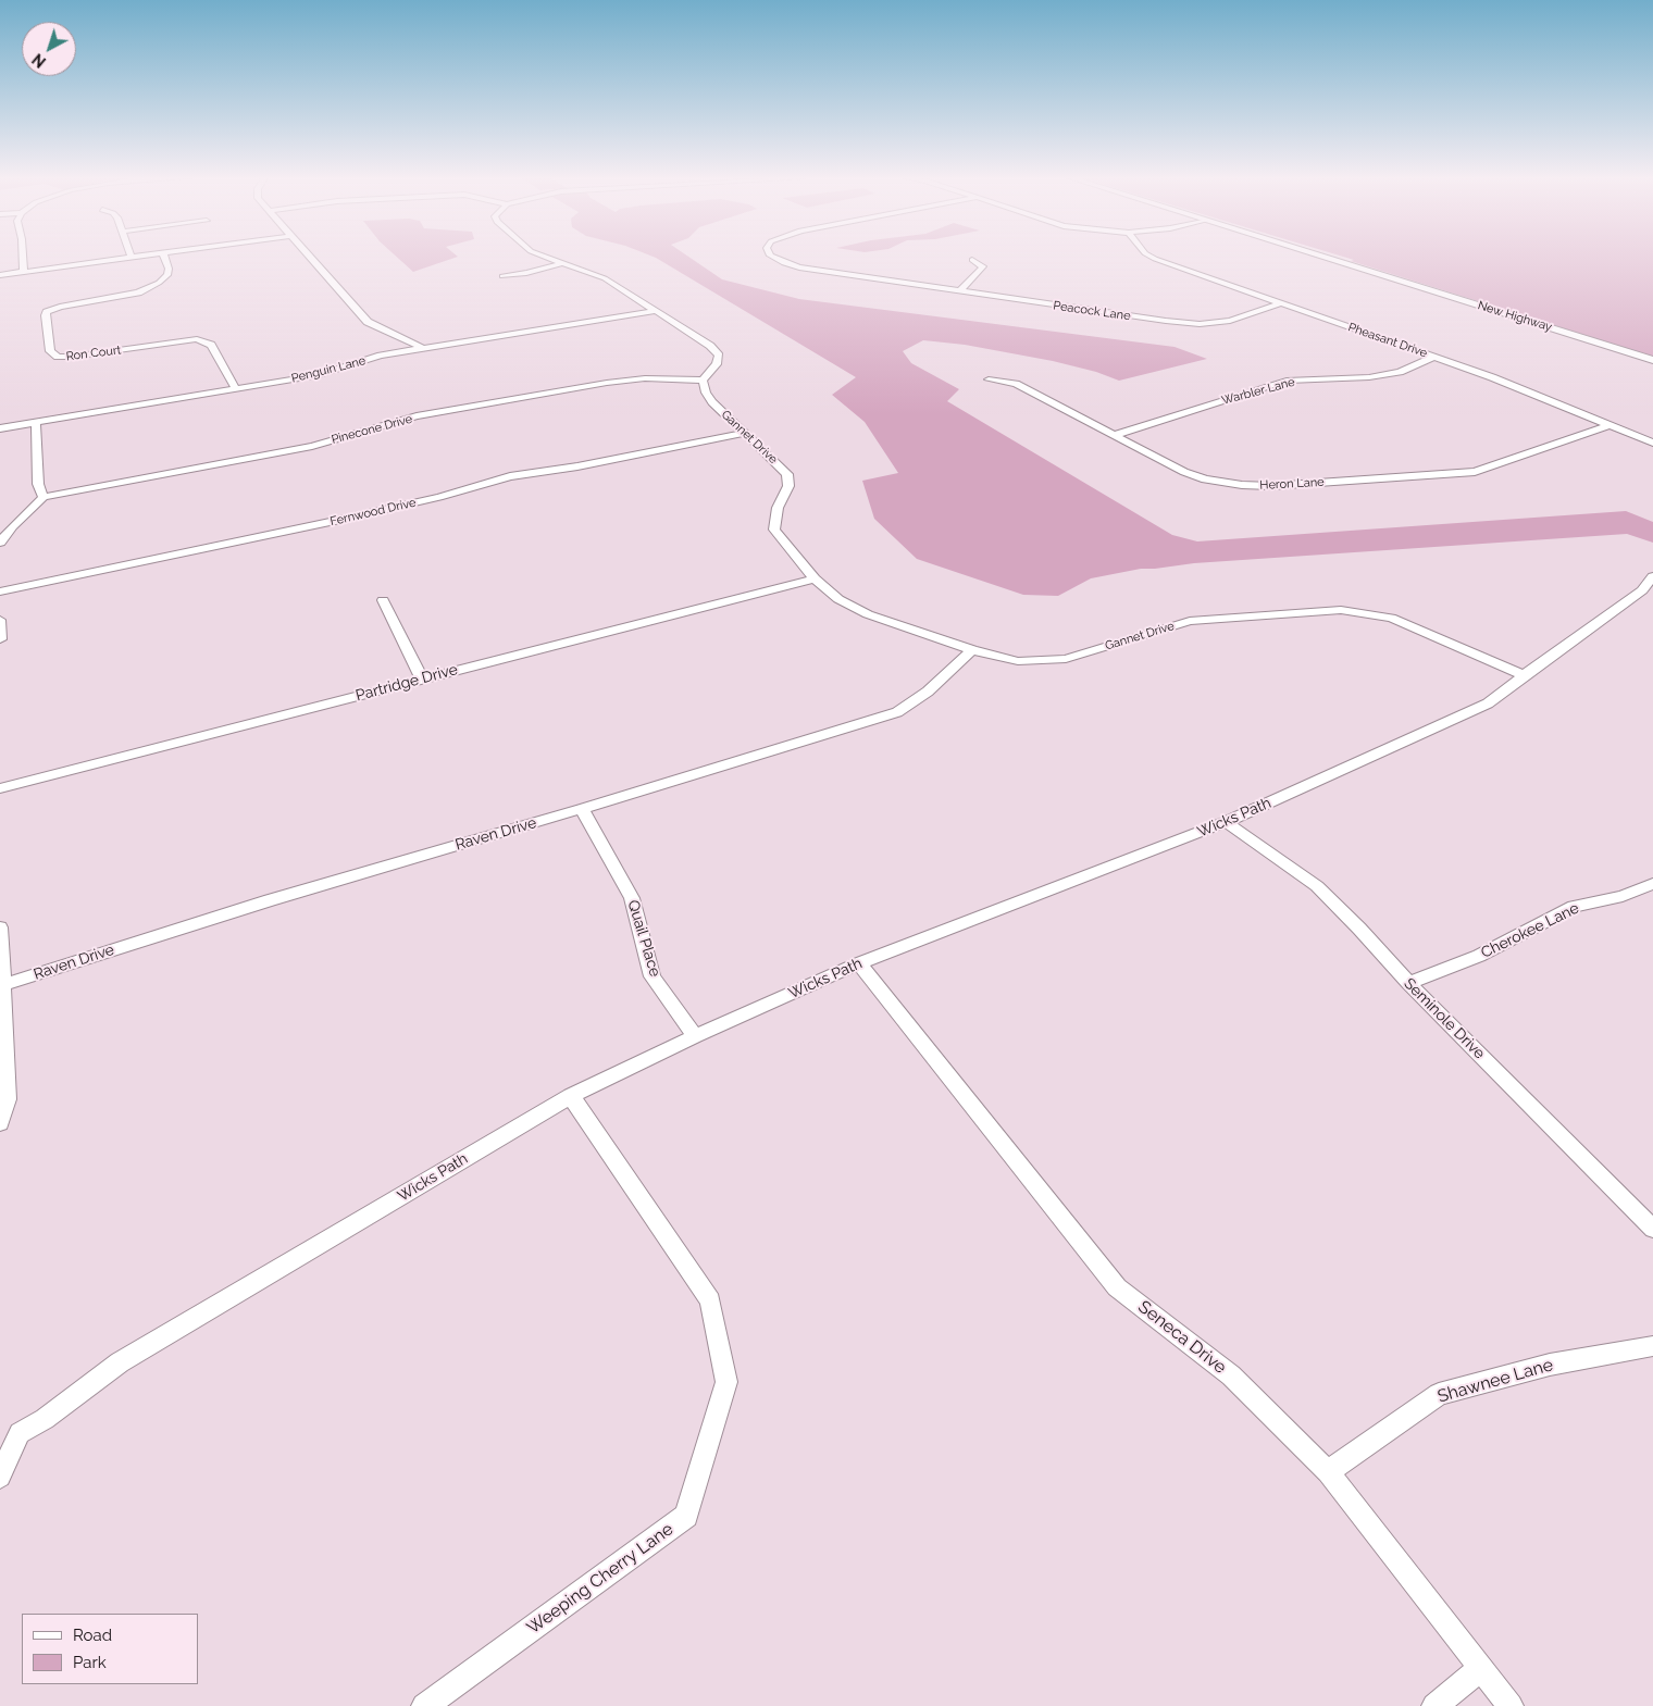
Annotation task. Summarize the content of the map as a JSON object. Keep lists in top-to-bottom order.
{
  "streets": {
    "street": [
      "Peacock Lane",
      "New Highway",
      "Pheasant Drive",
      "Ron Court",
      "Penguin Lane",
      "Warbler Lane",
      "Pinecone Drive",
      "Gannet Drive",
      "Heron Lane",
      "Fernwood Drive",
      "Partridge Drive",
      "Wicks Path",
      "Raven Drive",
      "Cherokee Lane",
      "Quail Place",
      "Seminole Drive",
      "Seneca Drive",
      "Shawnee Lane",
      "Weeping Cherry Lane"
    ]
  },
  "crossings": [
    ["Peacock Lane", "Pheasant Drive"],
    ["Pheasant Drive", "Warbler Lane"],
    ["Pheasant Drive", "Heron Lane"],
    ["Ron Court", "Penguin Lane"],
    ["Warbler Lane", "Heron Lane"],
    ["Pinecone Drive", "Gannet Drive"],
    ["Gannet Drive", "Fernwood Drive"],
    ["Gannet Drive", "Partridge Drive"],
    ["Gannet Drive", "Wicks Path"],
    ["Gannet Drive", "Raven Drive"],
    ["Wicks Path", "Quail Place"],
    ["Wicks Path", "Seminole Drive"],
    ["Wicks Path", "Seneca Drive"],
    ["Wicks Path", "Weeping Cherry Lane"],
    ["Raven Drive", "Quail Place"],
    ["Cherokee Lane", "Seminole Drive"],
    ["Seneca Drive", "Shawnee Lane"]
  ],
  "legend": ["Road", "Park"],
  "north": "bottom left"
}
